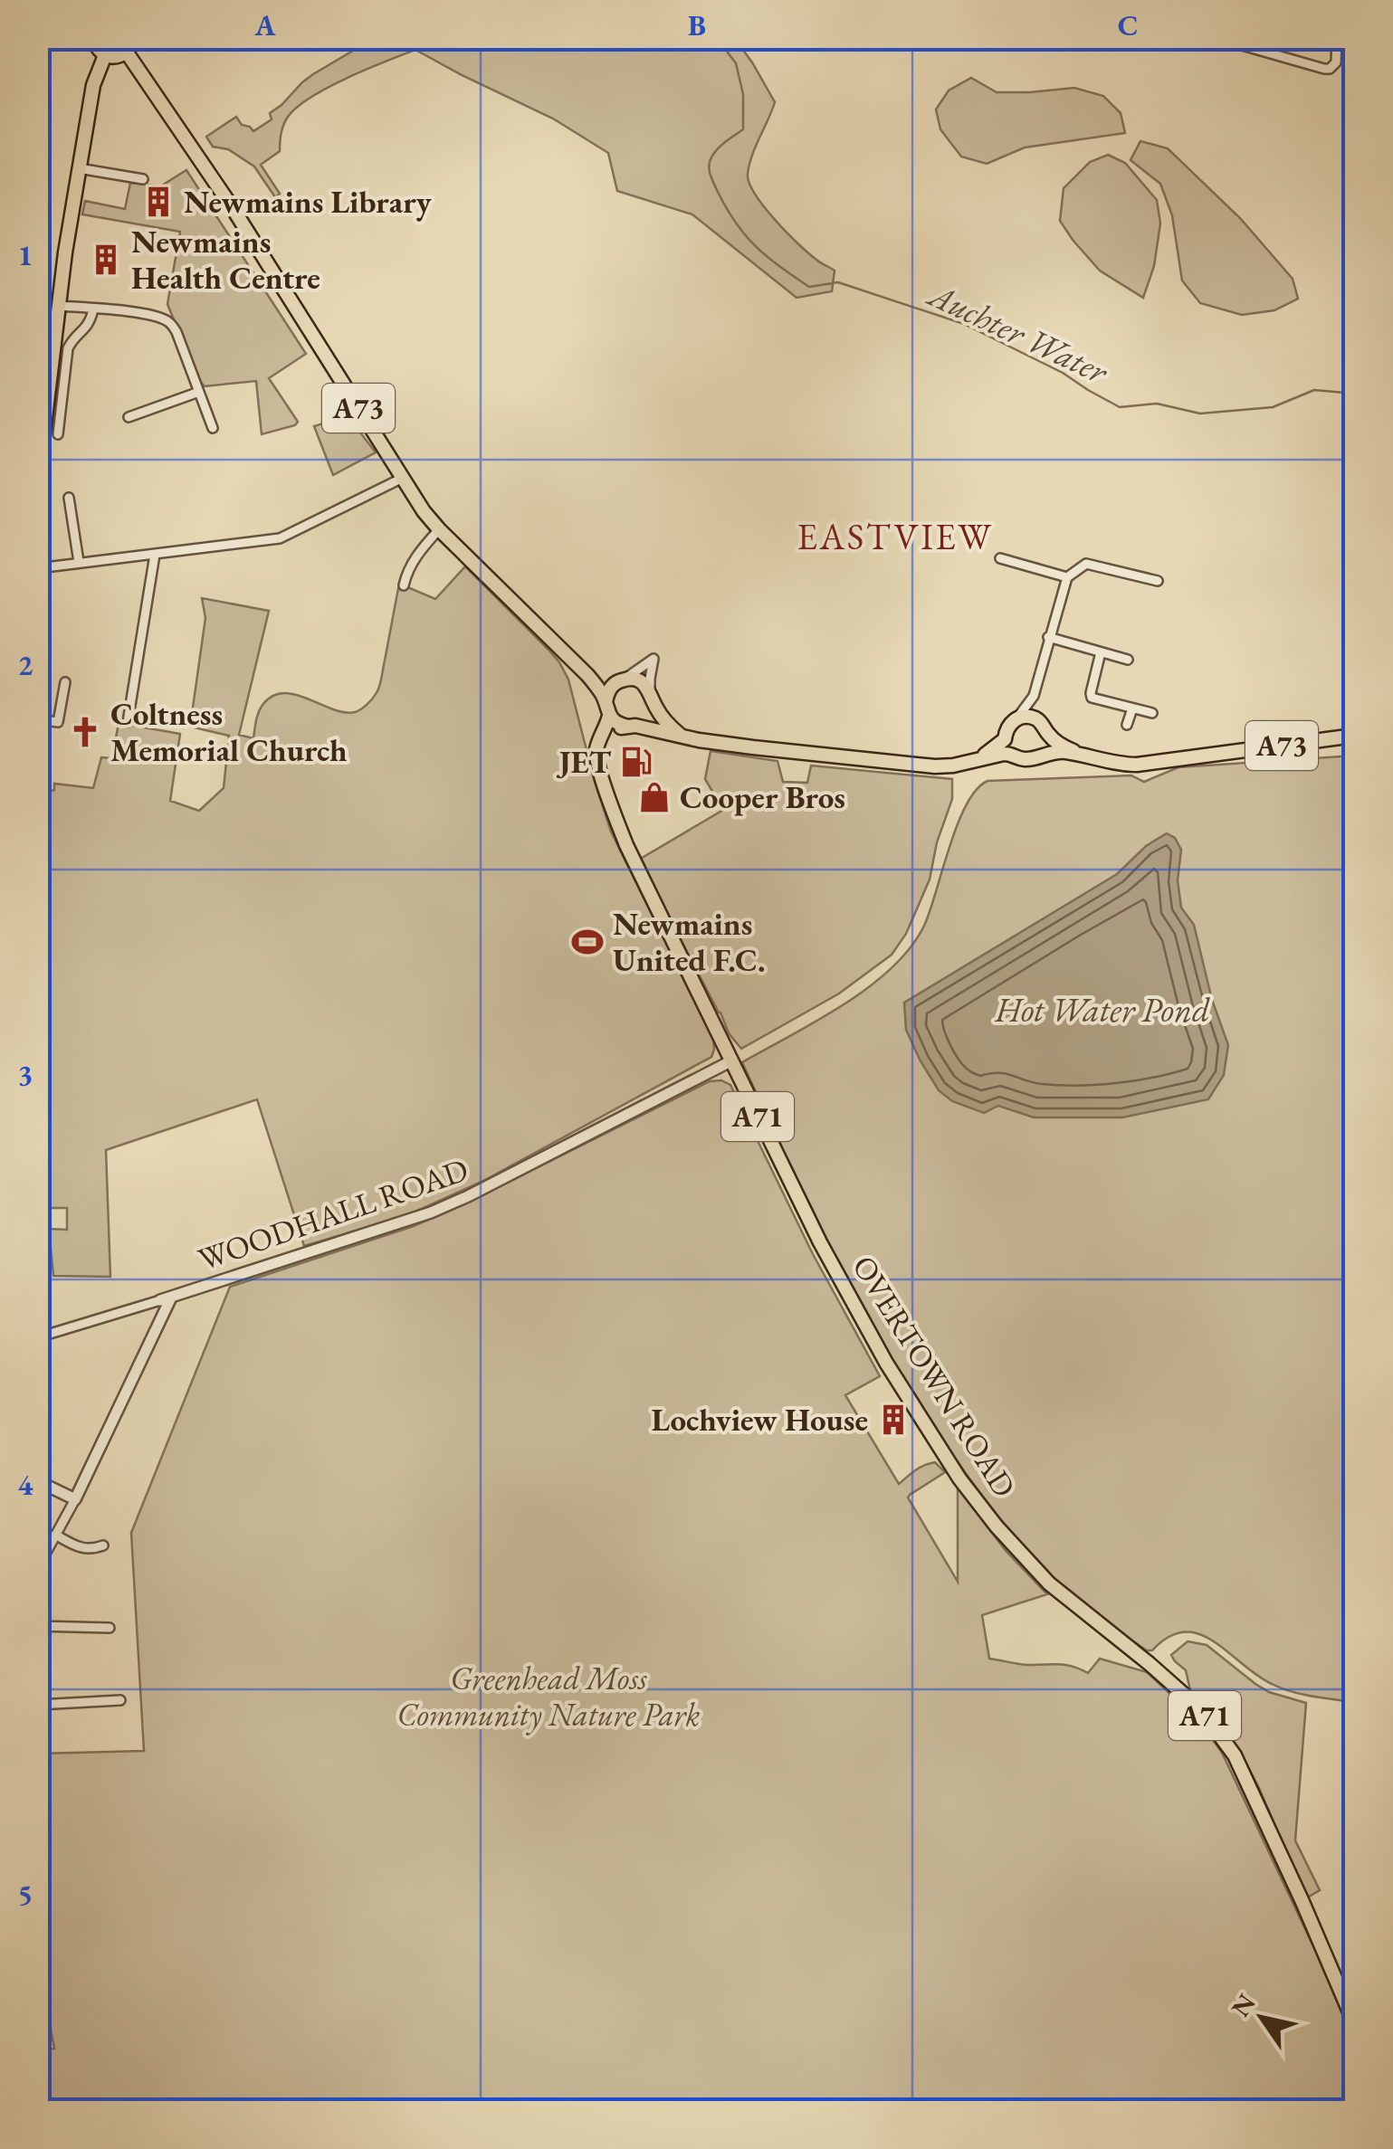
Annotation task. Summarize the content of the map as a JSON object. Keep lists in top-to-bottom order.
{
  "streets": {
    "main road": ["A73", "A71", "OVERTOWN ROAD"],
    "street": ["WOODHALL ROAD"]
  },
  "crossings": [
    ["A73", "OVERTOWN ROAD"],
    ["WOODHALL ROAD", "OVERTOWN ROAD"]
  ],
  "districts": ["EASTVIEW"],
  "water": ["Auchter Water", "Hot Water Pond"],
  "parks": ["Greenhead Moss Community Nature Park"],
  "places": {
    "building": ["Newmains Library", "Newmains Health Centre", "Lochview House"],
    "church": ["Coltness Memorial Church"],
    "fuel station": ["JET"],
    "shop": ["Cooper Bros"],
    "sports": ["Newmains United F.C."]
  },
  "north": "top left",
  "grid": {
    "columns": ["A", "B", "C"],
    "rows": [
      "1",
      "2",
      "3",
      "4",
      "5"
    ]
  }
}
